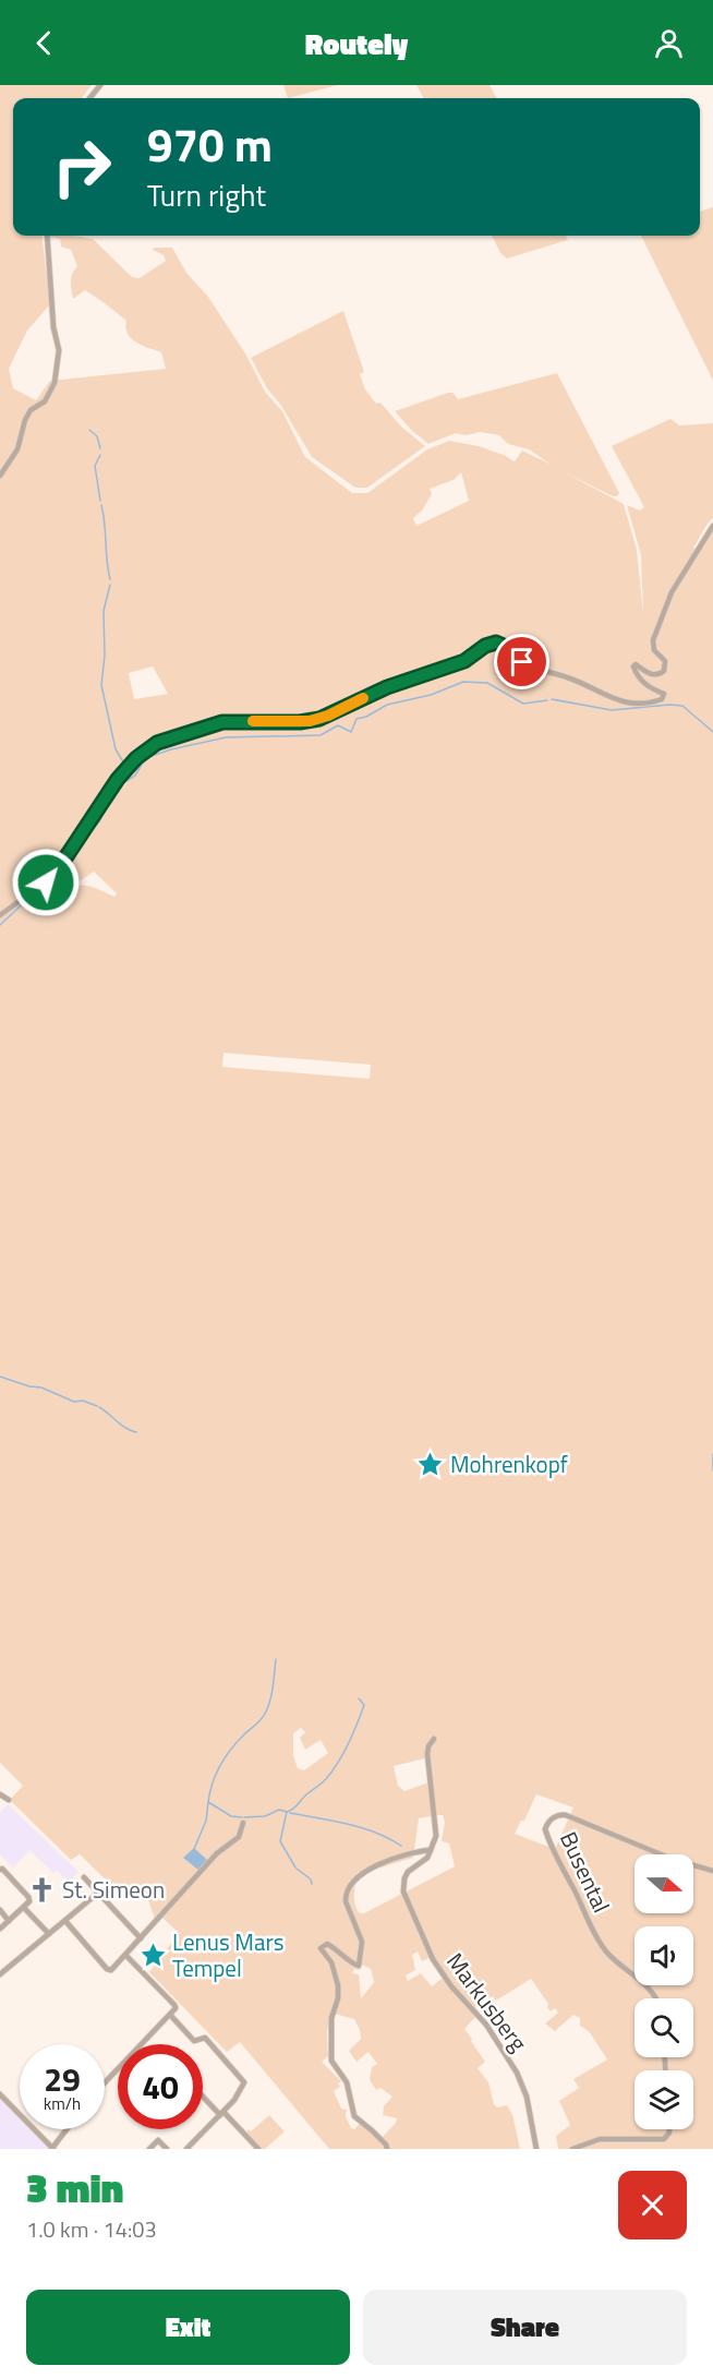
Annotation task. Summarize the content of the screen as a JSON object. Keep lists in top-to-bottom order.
{
  "streets": {
    "street": ["Busental", "Markusberg"]
  },
  "places": {
    "place": ["Mohrenkopf", "Lenus Mars Tempel"],
    "church": ["St. Simeon"]
  },
  "north": "right",
  "page": {
    "header": "Routely",
    "turn": ["970 m", "Turn right"],
    "speed": "29 km/h",
    "limit": "40",
    "heading": ["3 min", "1.0 km · 14:03"],
    "buttons": ["Exit", "Share"]
  }
}
